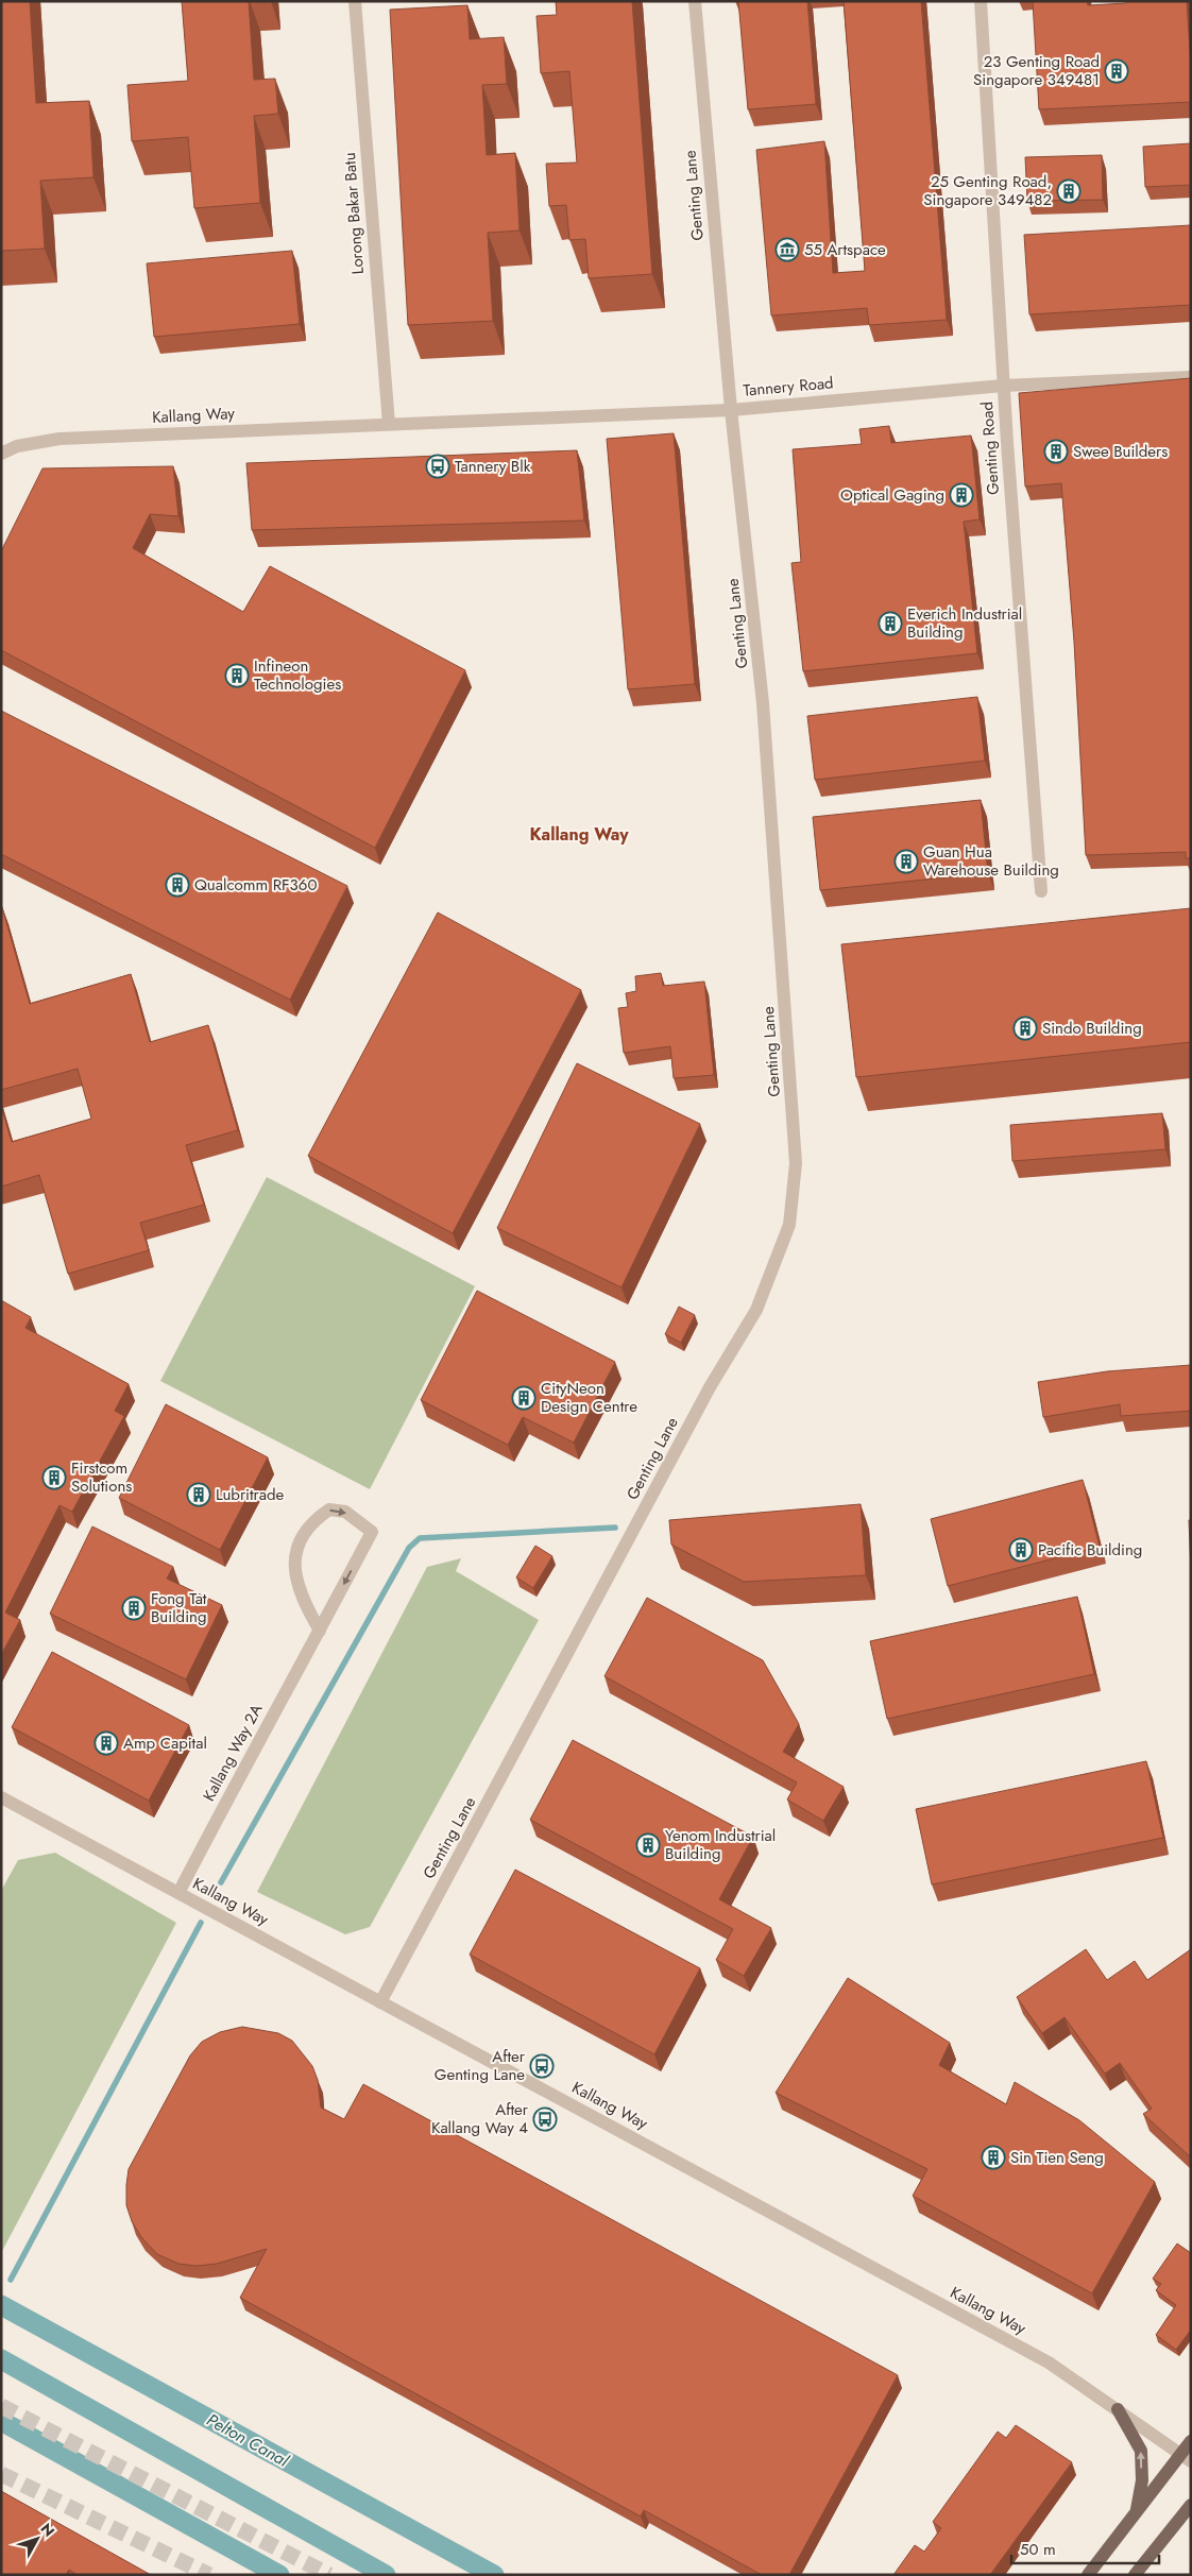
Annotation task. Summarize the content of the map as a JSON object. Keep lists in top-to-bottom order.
{
  "streets": {
    "street": [
      "Genting Lane",
      "Lorong Bakar Batu",
      "Tannery Road",
      "Kallang Way",
      "Genting Road",
      "Kallang Way 2A"
    ]
  },
  "crossings": [
    ["Genting Lane", "Tannery Road"],
    ["Genting Lane", "Kallang Way"],
    ["Lorong Bakar Batu", "Tannery Road"],
    ["Lorong Bakar Batu", "Kallang Way"],
    ["Tannery Road", "Kallang Way"],
    ["Tannery Road", "Genting Road"],
    ["Kallang Way", "Kallang Way 2A"]
  ],
  "districts": ["Kallang Way"],
  "water": ["Pelton Canal"],
  "places": {
    "building": [
      "23 Genting Road Singapore 349481",
      "25 Genting Road, Singapore 349482",
      "Swee Builders",
      "Optical Gaging",
      "Everich Industrial Building",
      "Infineon Technologies",
      "Guan Hua Warehouse Building",
      "Qualcomm RF360",
      "Sindo Building",
      "CityNeon Design Centre",
      "Firstcom Solutions",
      "Lubritrade",
      "Pacific Building",
      "Fong Tat Building",
      "Amp Capital",
      "Yenom Industrial Building",
      "Sin Tien Seng"
    ],
    "museum": ["55 Artspace"],
    "bus stop": ["Tannery Blk", "After Genting Lane", "After Kallang Way 4"]
  },
  "scale_bar": "50 m",
  "north": "top right"
}
